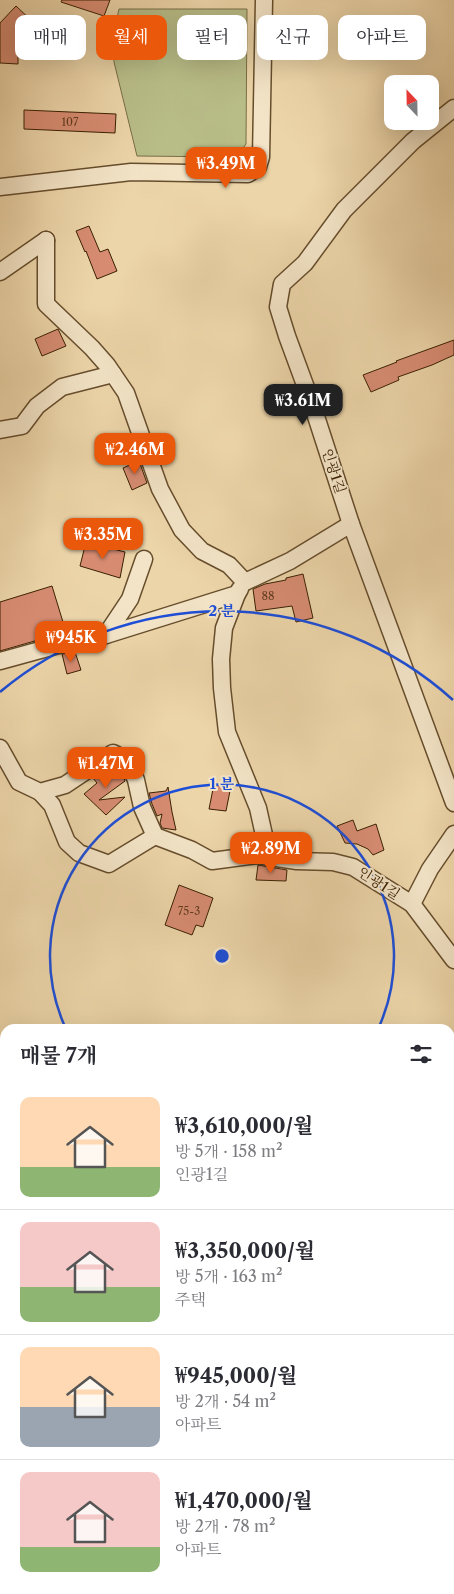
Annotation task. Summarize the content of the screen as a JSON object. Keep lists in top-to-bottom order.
{
  "streets": {
    "street": ["인광1길"]
  },
  "house_numbers": ["107", "88", "75-3"],
  "north": "top",
  "page": {
    "chip": [
      "매매",
      "월세",
      "필터",
      "신규",
      "아파트"
    ],
    "price": [
      "₩3.49M",
      "₩3.61M",
      "₩2.46M",
      "₩3.35M",
      "₩945K",
      "₩1.47M",
      "₩2.89M"
    ],
    "heading": "매물 7개",
    "list": [
      {
        "name": "₩3,610,000/월",
        "note": "방 5개 · 158 m² · 인광1길"
      },
      {
        "name": "₩3,350,000/월",
        "note": "방 5개 · 163 m² · 주택"
      },
      {
        "name": "₩945,000/월",
        "note": "방 2개 · 54 m² · 아파트"
      },
      {
        "name": "₩1,470,000/월",
        "note": "방 2개 · 78 m² · 아파트"
      }
    ]
  },
  "rings": ["2 분", "1 분"]
}
